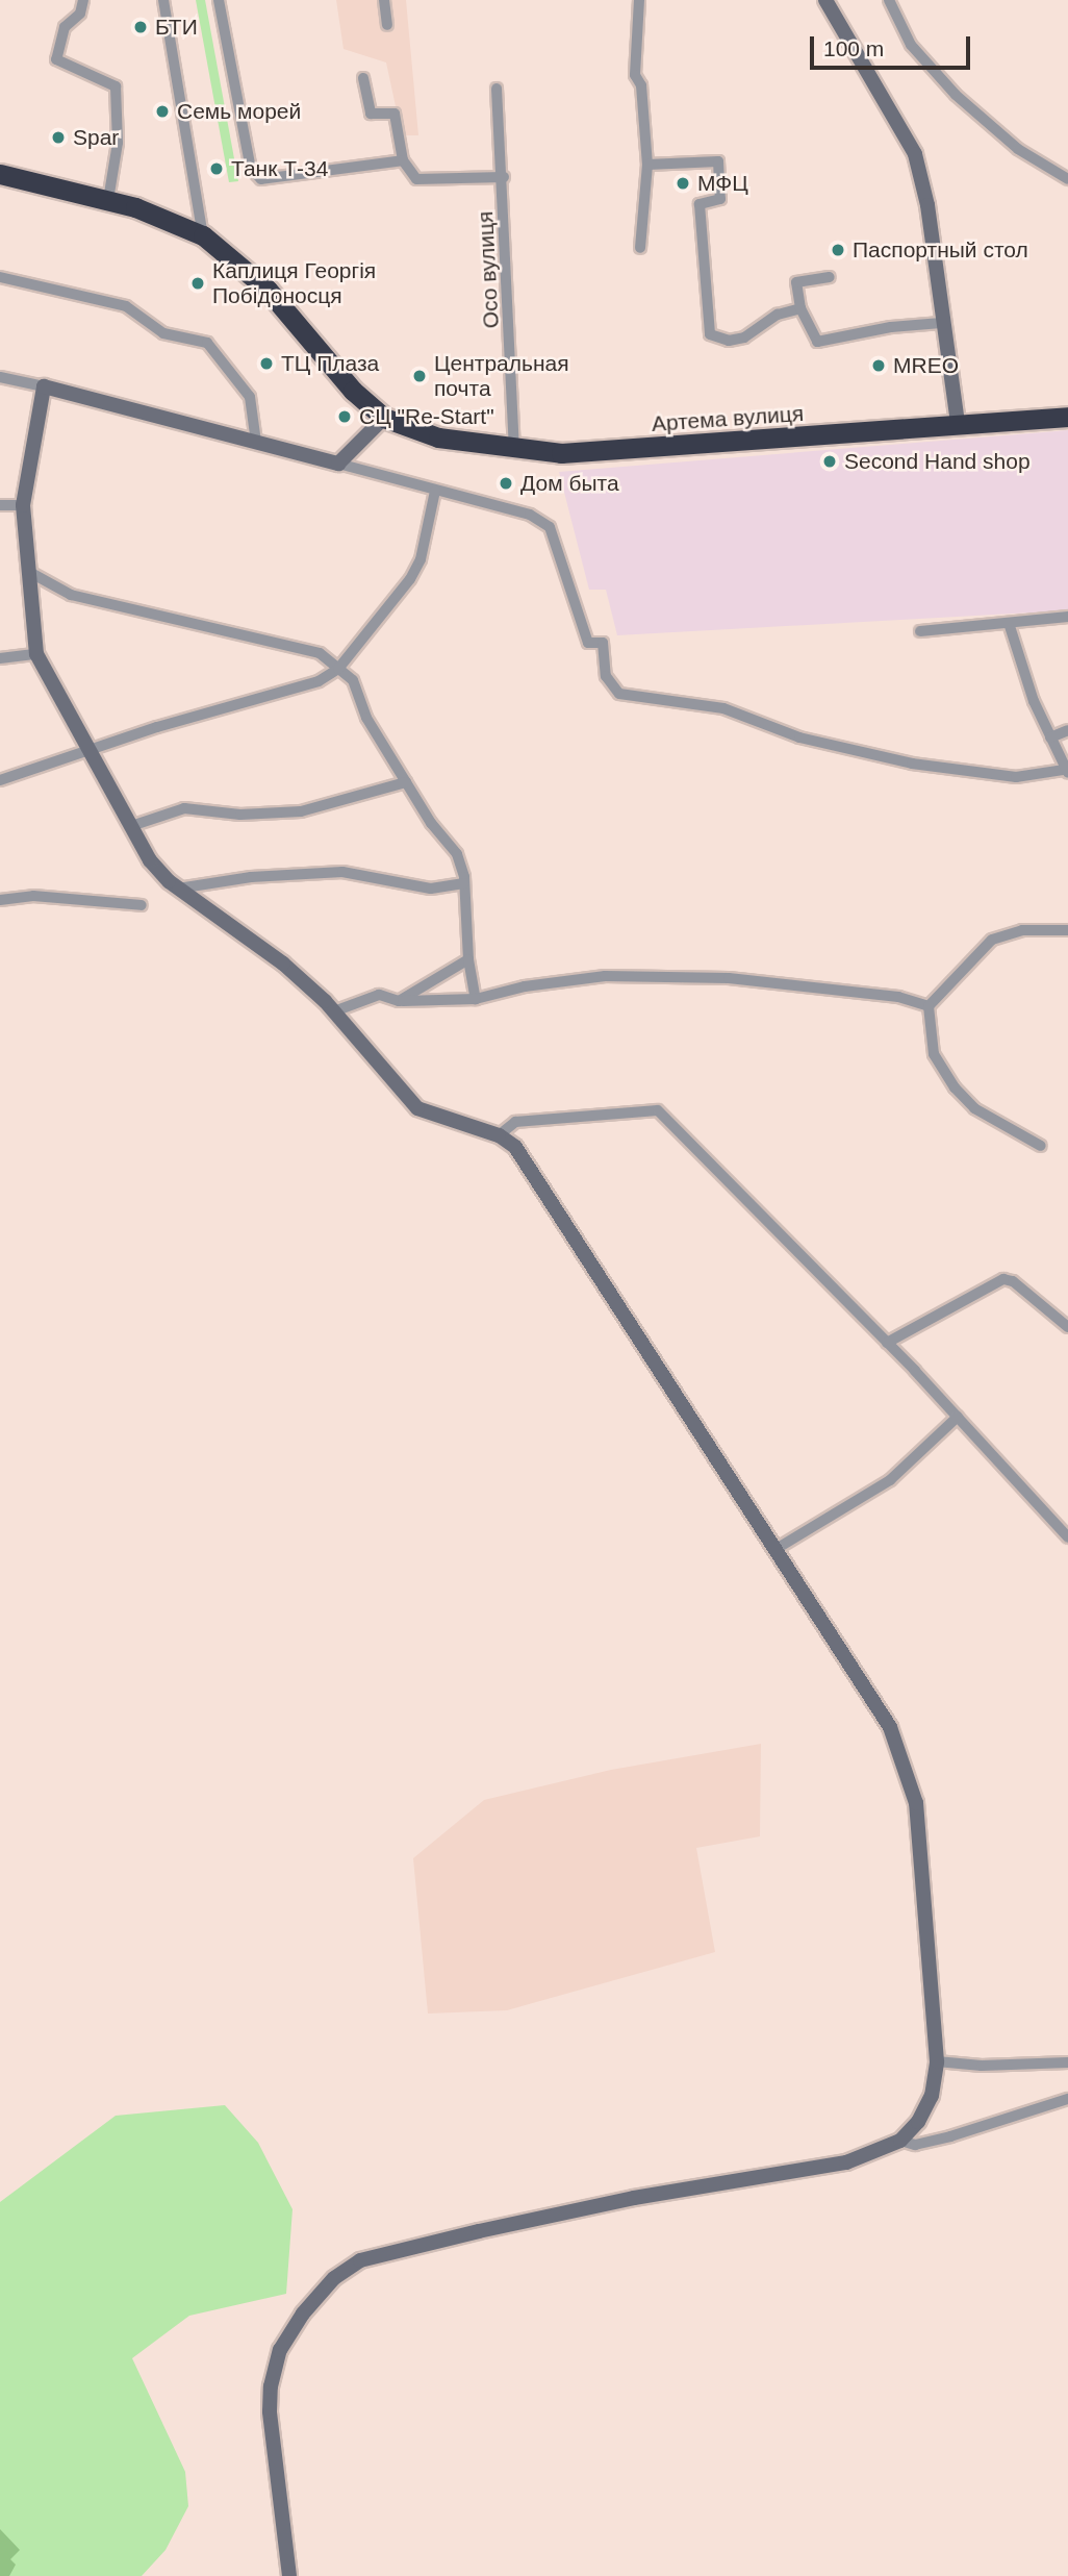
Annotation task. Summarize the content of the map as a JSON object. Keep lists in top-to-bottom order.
{
  "streets": {
    "highway": ["Артема вулиця"],
    "street": ["Осо вулиця"]
  },
  "crossings": [
    ["Осо вулиця", "Артема вулиця"]
  ],
  "places": [
    "БТИ",
    "Семь морей",
    "Spar",
    "Танк Т-34",
    "МФЦ",
    "Паспортный стол",
    "Каплиця Георгія Побідоносця",
    "ТЦ Плаза",
    "MREO",
    "Центральная почта",
    "СЦ \"Re-Start\"",
    "Second Hand shop",
    "Дом быта"
  ],
  "scale_bar": "100 m"
}
